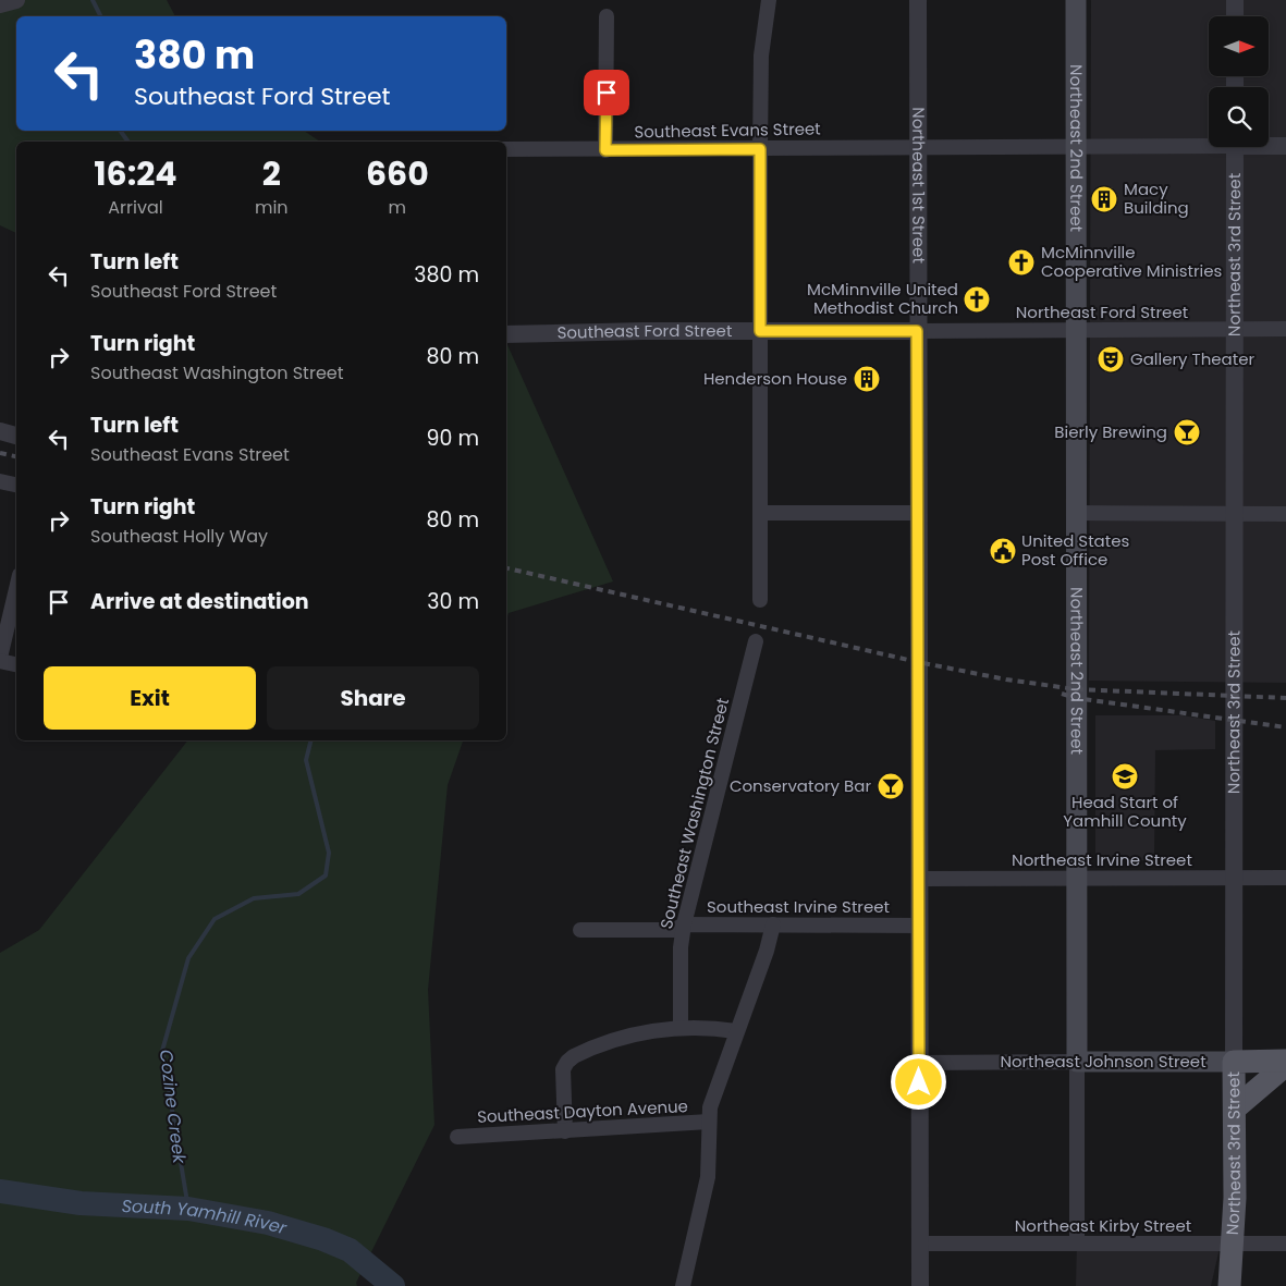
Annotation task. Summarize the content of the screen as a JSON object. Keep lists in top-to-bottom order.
{
  "streets": {
    "main road": ["Northeast 2nd Street", "Northeast 3rd Street", "Northeast Johnson Street"],
    "street": [
      "Southeast Evans Street",
      "Northeast 1st Street",
      "Northeast Ford Street",
      "Southeast Ford Street",
      "Southeast Washington Street",
      "Northeast Irvine Street",
      "Southeast Irvine Street",
      "Southeast Dayton Avenue",
      "Northeast Kirby Street"
    ]
  },
  "crossings": [
    ["Southeast Evans Street", "Northeast 2nd Street"],
    ["Southeast Evans Street", "Northeast 1st Street"],
    ["Northeast 2nd Street", "Northeast Ford Street"],
    ["Northeast 2nd Street", "Northeast Irvine Street"],
    ["Northeast 2nd Street", "Northeast Johnson Street"],
    ["Northeast 2nd Street", "Northeast Kirby Street"],
    ["Northeast 1st Street", "Northeast Ford Street"],
    ["Northeast 1st Street", "Southeast Ford Street"],
    ["Northeast 1st Street", "Northeast Irvine Street"],
    ["Northeast 1st Street", "Southeast Irvine Street"],
    ["Northeast 1st Street", "Northeast Johnson Street"],
    ["Northeast 1st Street", "Northeast Kirby Street"],
    ["Northeast 3rd Street", "Northeast Ford Street"],
    ["Northeast 3rd Street", "Northeast Irvine Street"],
    ["Northeast 3rd Street", "Northeast Johnson Street"],
    ["Northeast 3rd Street", "Northeast Kirby Street"],
    ["Northeast Ford Street", "Southeast Ford Street"],
    ["Southeast Washington Street", "Southeast Irvine Street"]
  ],
  "water": ["Cozine Creek", "South Yamhill River"],
  "places": {
    "building": ["Macy Building", "Henderson House"],
    "church": ["McMinnville Cooperative Ministries", "McMinnville United Methodist Church"],
    "theatre": ["Gallery Theater"],
    "bar": ["Bierly Brewing", "Conservatory Bar"],
    "public building": ["United States Post Office"],
    "school or university": ["Head Start of Yamhill County"]
  },
  "north": "right",
  "page": {
    "turn": ["380 m", "Southeast Ford Street"],
    "eta": [
      "16:24",
      "Arrival",
      "2",
      "min",
      "660",
      "m"
    ],
    "list": [
      {
        "name": "Turn left",
        "note": "Southeast Ford Street",
        "value": "380 m"
      },
      {
        "name": "Turn right",
        "note": "Southeast Washington Street",
        "value": "80 m"
      },
      {
        "name": "Turn left",
        "note": "Southeast Evans Street",
        "value": "90 m"
      },
      {
        "name": "Turn right",
        "note": "Southeast Holly Way",
        "value": "80 m"
      },
      {
        "name": "Arrive at destination",
        "value": "30 m"
      }
    ],
    "buttons": ["Exit", "Share"]
  }
}
